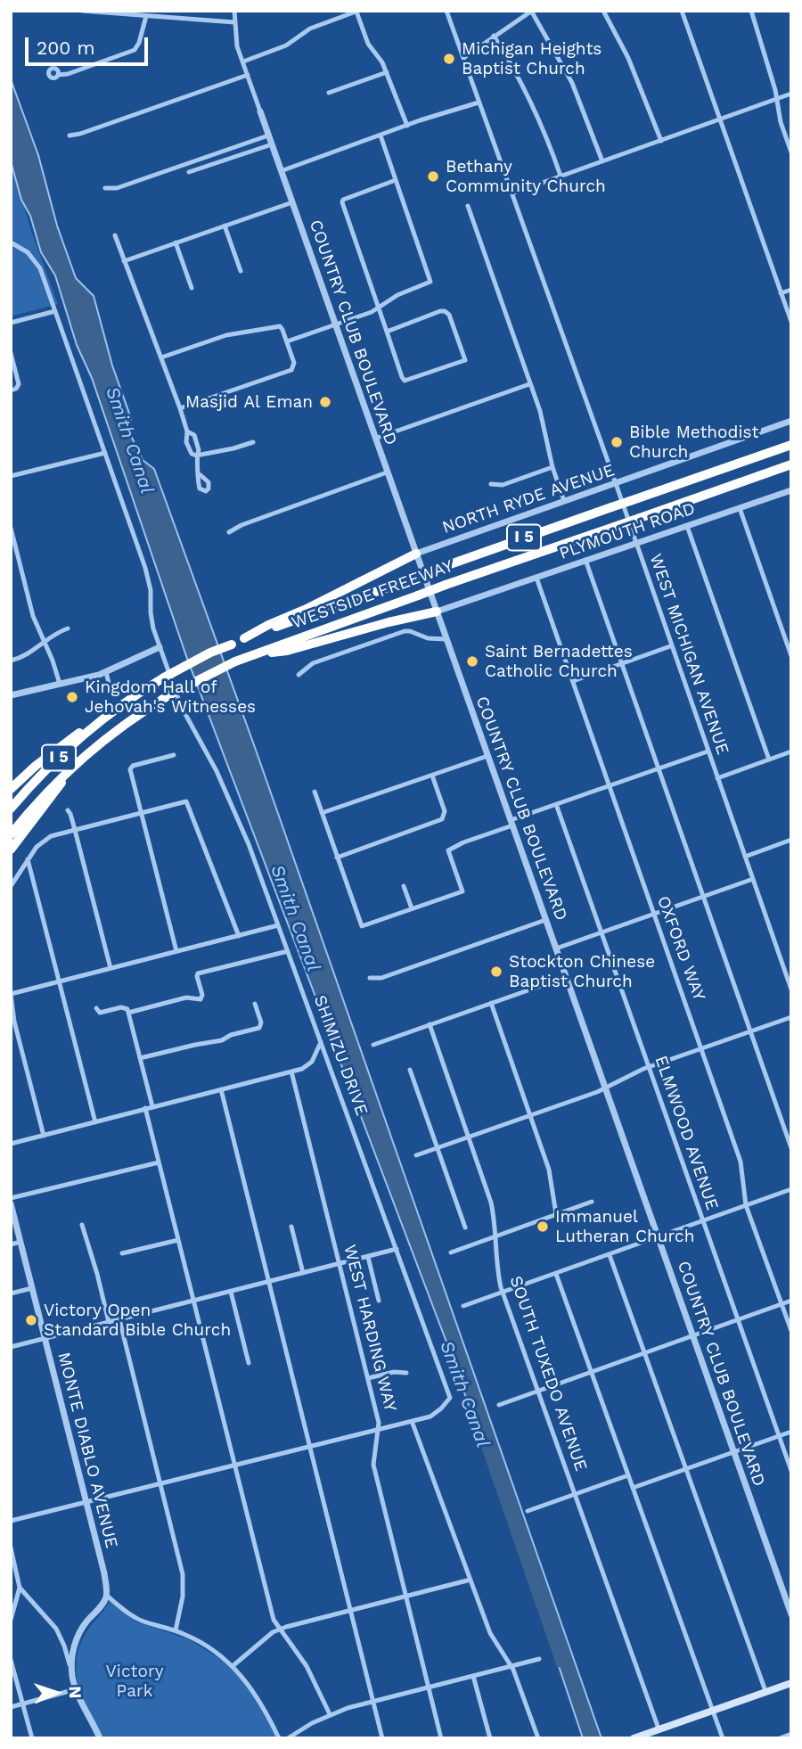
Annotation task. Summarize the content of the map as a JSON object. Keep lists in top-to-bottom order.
{
  "streets": {
    "highway": ["I 5", "WESTSIDE FREEWAY"],
    "street": [
      "COUNTRY CLUB BOULEVARD",
      "NORTH RYDE AVENUE",
      "PLYMOUTH ROAD",
      "WEST MICHIGAN AVENUE",
      "OXFORD WAY",
      "SHIMIZU DRIVE",
      "ELMWOOD AVENUE",
      "WEST HARDING WAY",
      "SOUTH TUXEDO AVENUE",
      "MONTE DIABLO AVENUE"
    ]
  },
  "crossings": [
    ["COUNTRY CLUB BOULEVARD", "NORTH RYDE AVENUE"],
    ["COUNTRY CLUB BOULEVARD", "PLYMOUTH ROAD"],
    ["NORTH RYDE AVENUE", "WEST MICHIGAN AVENUE"],
    ["PLYMOUTH ROAD", "WEST MICHIGAN AVENUE"],
    ["PLYMOUTH ROAD", "OXFORD WAY"]
  ],
  "water": ["Smith Canal"],
  "parks": ["Victory Park"],
  "places": [
    "Michigan Heights Baptist Church",
    "Bethany Community Church",
    "Masjid Al Eman",
    "Bible Methodist Church",
    "Saint Bernadettes Catholic Church",
    "Kingdom Hall of Jehovah's Witnesses",
    "Stockton Chinese Baptist Church",
    "Immanuel Lutheran Church",
    "Victory Open Standard Bible Church"
  ],
  "scale_bar": "200 m",
  "north": "right"
}
